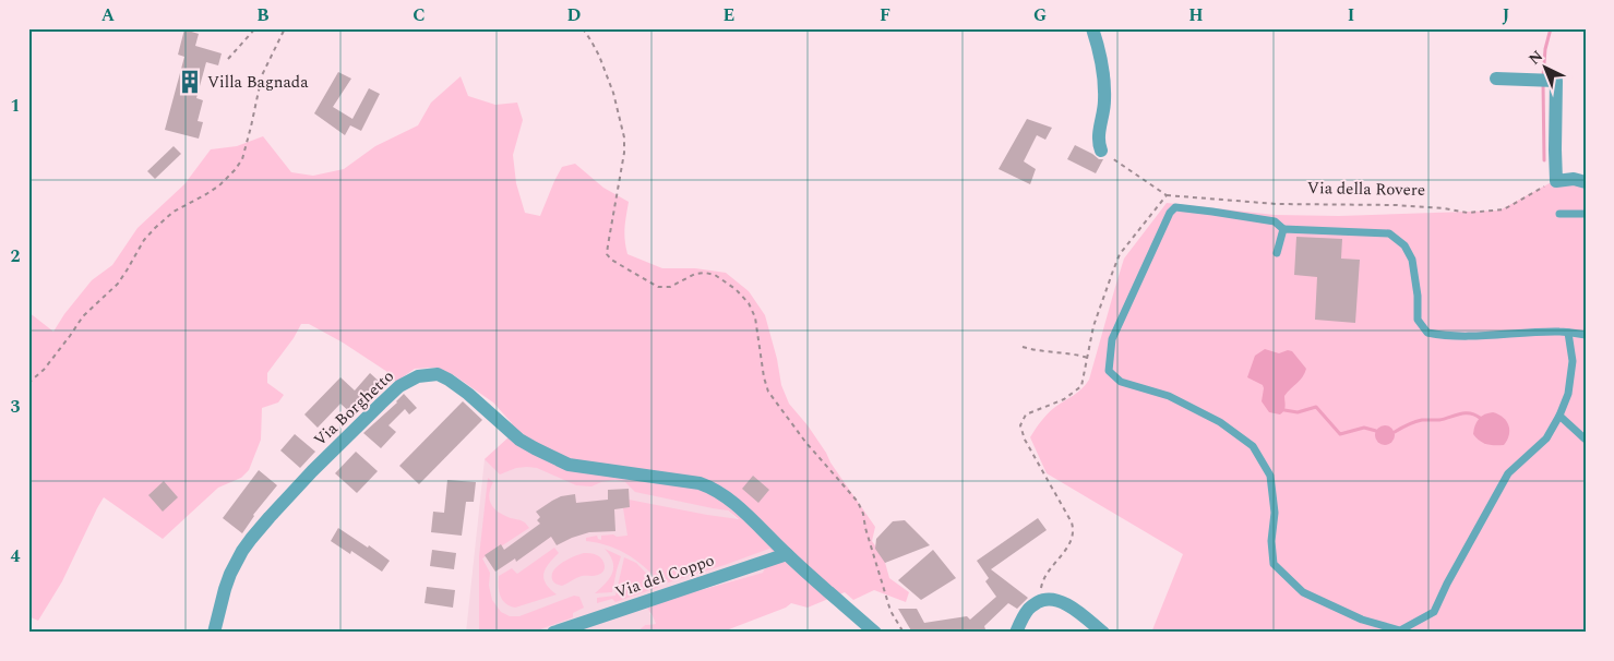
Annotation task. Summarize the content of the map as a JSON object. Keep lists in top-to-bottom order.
{
  "streets": {
    "street": ["Via Borghetto", "Via del Coppo"],
    "path": ["Via della Rovere"]
  },
  "crossings": [
    ["Via Borghetto", "Via del Coppo"]
  ],
  "places": {
    "building": ["Villa Bagnada"]
  },
  "north": "top left",
  "grid": {
    "columns": [
      "A",
      "B",
      "C",
      "D",
      "E",
      "F",
      "G",
      "H",
      "I",
      "J"
    ],
    "rows": [
      "1",
      "2",
      "3",
      "4"
    ]
  }
}
